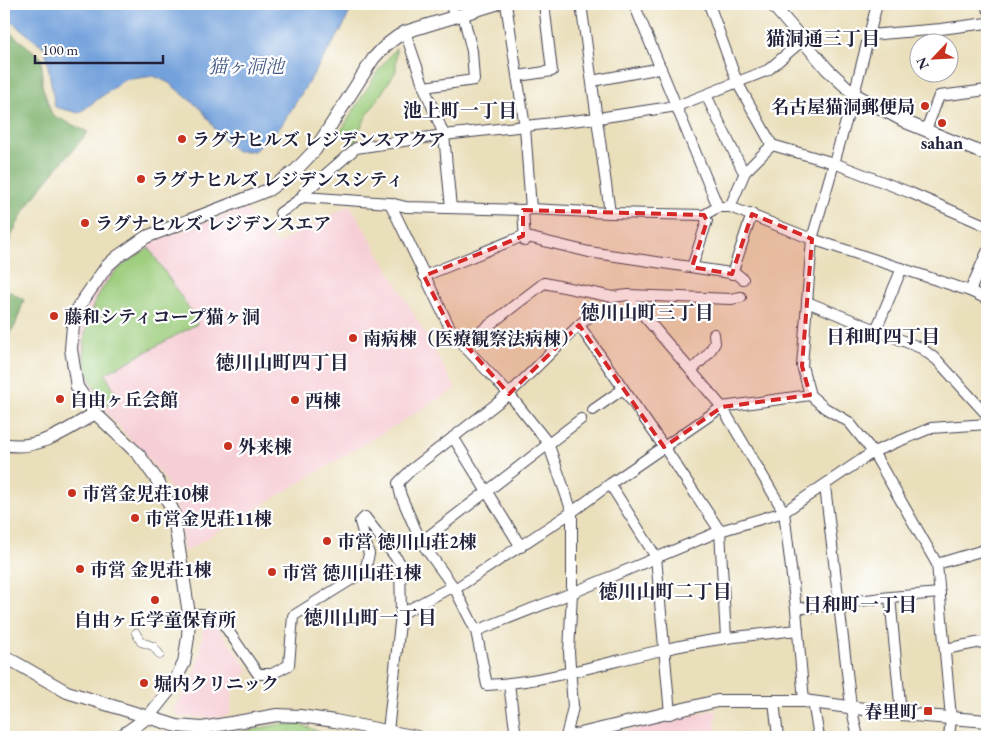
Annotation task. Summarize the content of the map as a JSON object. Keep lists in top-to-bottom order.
{
  "districts": [
    "猫洞通三丁目",
    "池上町一丁目",
    "徳川山町三丁目",
    "日和町四丁目",
    "徳川山町四丁目",
    "徳川山町二丁目",
    "日和町一丁目",
    "徳川山町一丁目"
  ],
  "water": ["猫ヶ洞池"],
  "places": {
    "other": [
      "名古屋猫洞郵便局",
      "sahan",
      "ラグナヒルズ レジデンスアクア",
      "ラグナヒルズ レジデンスシティ",
      "ラグナヒルズ レジデンスエア",
      "藤和シティコープ猫ヶ洞",
      "南病棟（医療観察法病棟）",
      "自由ヶ丘会館",
      "西棟",
      "外来棟",
      "市営金児荘10棟",
      "市営金児荘11棟",
      "市営 徳川山荘2棟",
      "市営 金児荘1棟",
      "市営 徳川山荘1棟",
      "自由ヶ丘学童保育所",
      "堀内クリニック"
    ],
    "transit": ["春里町"]
  },
  "scale_bar": "100 m",
  "north": "bottom left"
}
